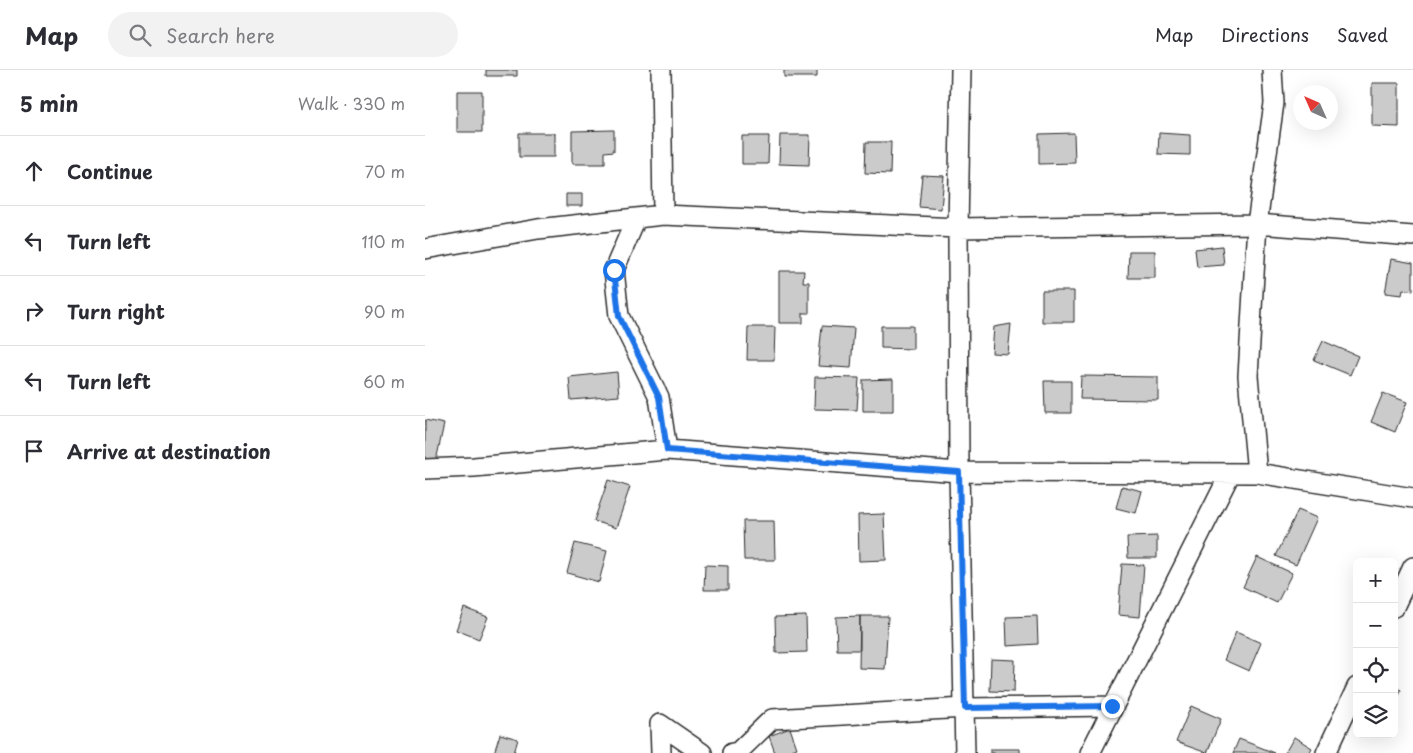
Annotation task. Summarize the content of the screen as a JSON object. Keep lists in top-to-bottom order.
{
  "north": "top left",
  "page": {
    "header": "Map",
    "search": "Search here",
    "nav": ["Map", "Directions", "Saved"],
    "heading": ["5 min", "Walk · 330 m"],
    "list": [
      ["Continue", "70 m"],
      ["Turn left", "110 m"],
      ["Turn right", "90 m"],
      ["Turn left", "60 m"],
      "Arrive at destination"
    ],
    "map_buttons": ["+", "−"]
  }
}
